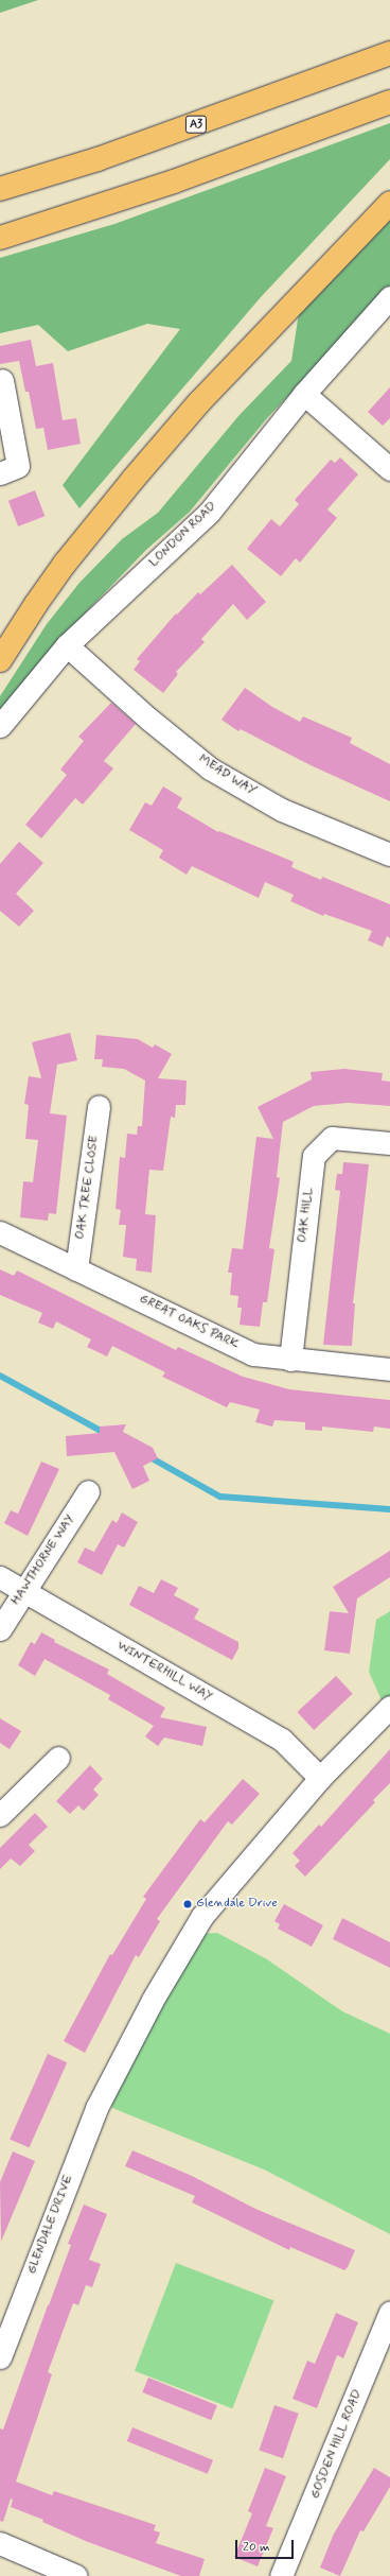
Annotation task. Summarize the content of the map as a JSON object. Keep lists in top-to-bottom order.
{
  "streets": {
    "highway": ["A3"],
    "street": [
      "LONDON ROAD",
      "MEAD WAY",
      "OAK TREE CLOSE",
      "OAK HILL",
      "GREAT OAKS PARK",
      "HAWTHORNE WAY",
      "WINTERHILL WAY",
      "GLENDALE DRIVE",
      "GOSDEN HILL ROAD"
    ]
  },
  "crossings": [
    ["LONDON ROAD", "MEAD WAY"],
    ["OAK TREE CLOSE", "GREAT OAKS PARK"],
    ["OAK HILL", "GREAT OAKS PARK"],
    ["HAWTHORNE WAY", "WINTERHILL WAY"],
    ["WINTERHILL WAY", "GLENDALE DRIVE"]
  ],
  "places": ["Glendale Drive"],
  "scale_bar": "20 m"
}
